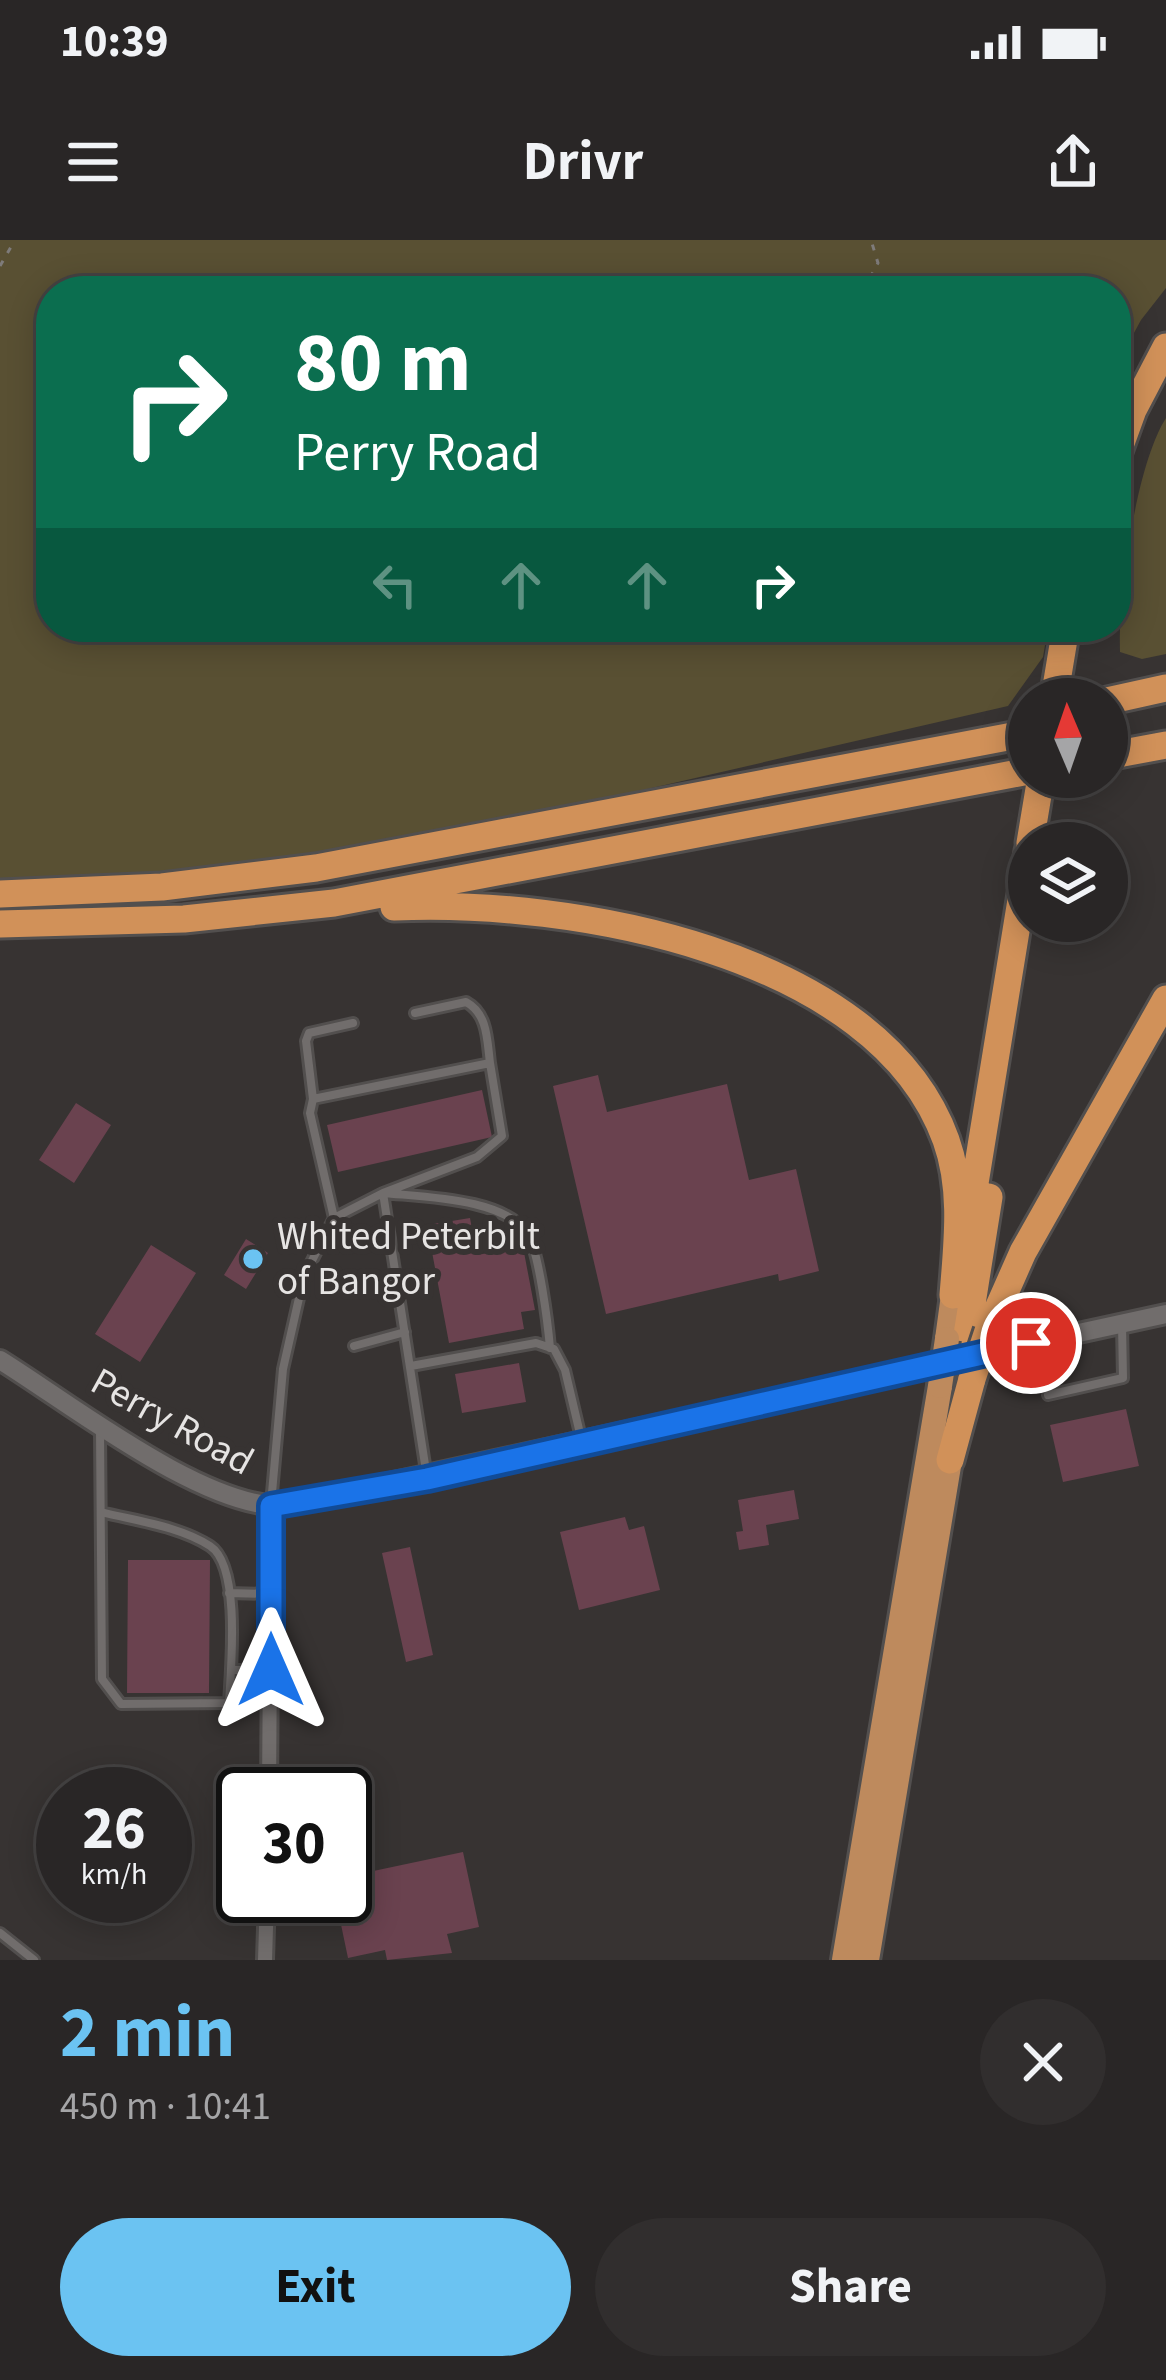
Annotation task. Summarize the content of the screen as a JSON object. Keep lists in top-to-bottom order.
{
  "streets": {
    "street": ["Perry Road"]
  },
  "places": ["Whited Peterbilt of Bangor"],
  "north": "top",
  "page": {
    "status": "10:39",
    "header": "Drivr",
    "turn": ["80 m", "Perry Road"],
    "speed": "26 km/h",
    "limit": "30",
    "heading": ["2 min", "450 m · 10:41"],
    "buttons": ["Exit", "Share"]
  }
}
